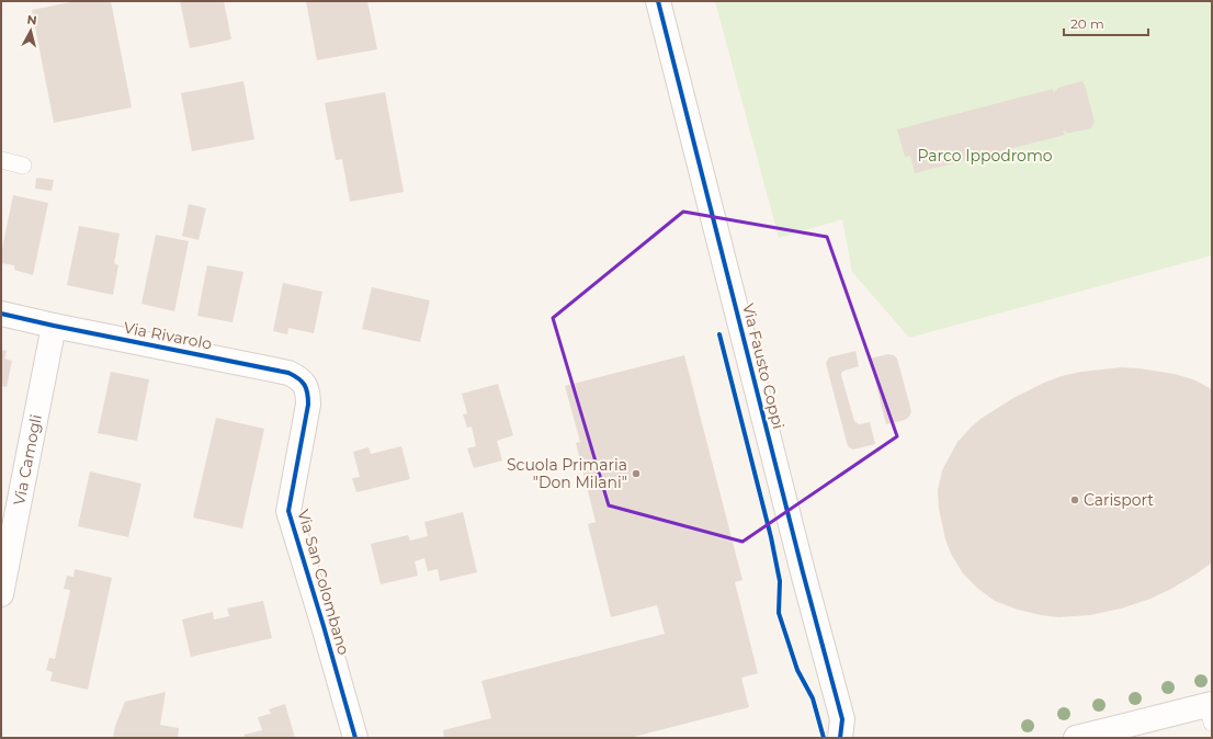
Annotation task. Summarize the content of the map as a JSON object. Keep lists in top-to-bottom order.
{
  "streets": {
    "street": [
      "Via Rivarolo",
      "Via Fausto Coppi",
      "Via Camogli",
      "Via San Colombano"
    ]
  },
  "crossings": [
    ["Via Rivarolo", "Via Camogli"],
    ["Via Rivarolo", "Via San Colombano"]
  ],
  "parks": ["Parco Ippodromo"],
  "places": ["Scuola Primaria \"Don Milani\"", "Carisport"],
  "scale_bar": "20 m",
  "north": "top"
}
